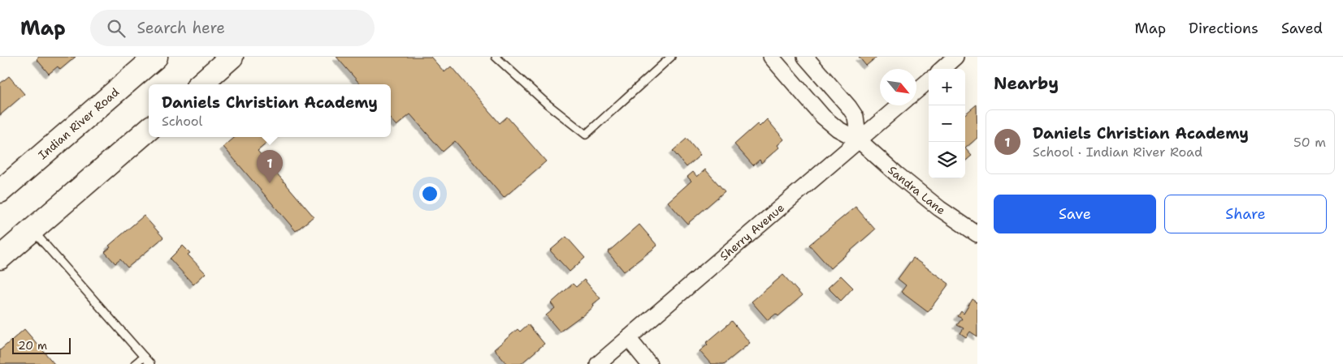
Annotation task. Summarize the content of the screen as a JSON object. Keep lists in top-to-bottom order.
{
  "streets": {
    "main road": ["Indian River Road"],
    "street": ["Sandra Lane", "Sherry Avenue"]
  },
  "crossings": [
    ["Sandra Lane", "Sherry Avenue"]
  ],
  "scale_bar": "20 m",
  "north": "bottom right",
  "page": {
    "header": "Map",
    "search": "Search here",
    "nav": ["Map", "Directions", "Saved"],
    "heading": "Nearby",
    "map_buttons": ["+", "−"],
    "popup": ["Daniels Christian Academy", "School"],
    "list": [
      {
        "mark": "1",
        "name": "Daniels Christian Academy",
        "note": "School · Indian River Road",
        "value": "50 m"
      }
    ],
    "pins": "1",
    "buttons": ["Save", "Share"],
    "scale": "20 m"
  }
}
